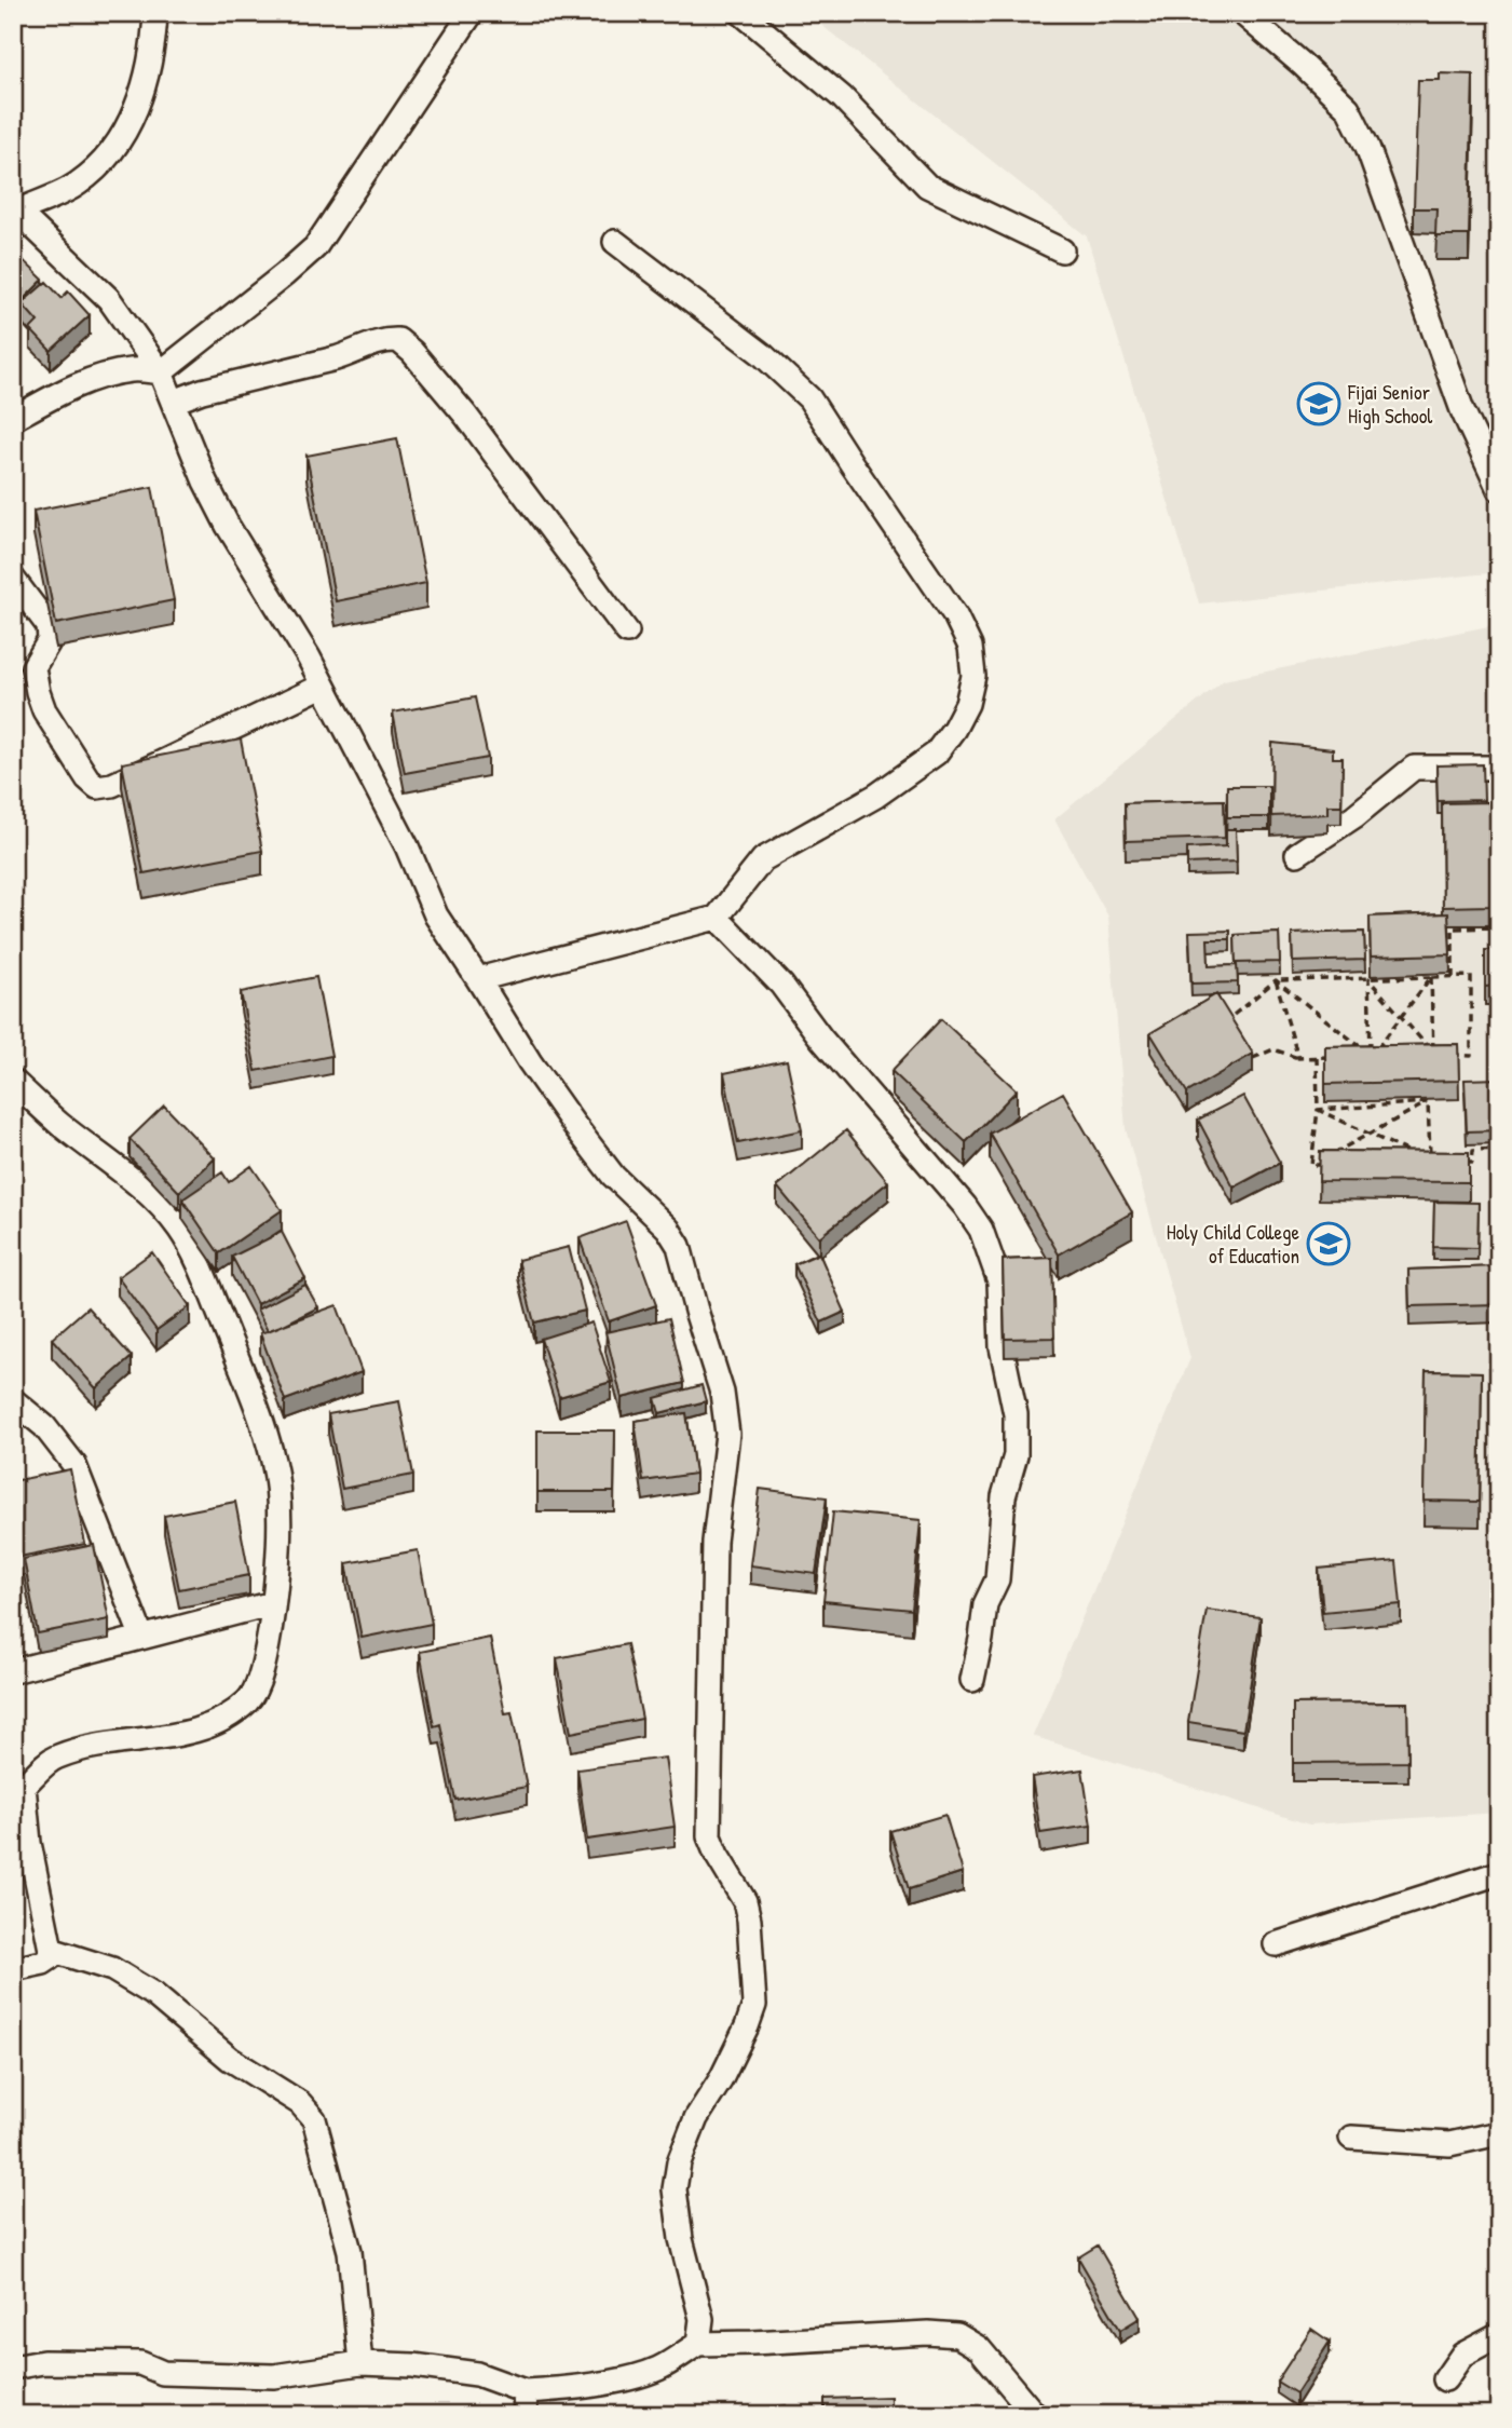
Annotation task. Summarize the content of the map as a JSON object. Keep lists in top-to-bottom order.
{
  "places": {
    "school or university": ["Fijai Senior High School", "Holy Child College of Education"]
  }
}
